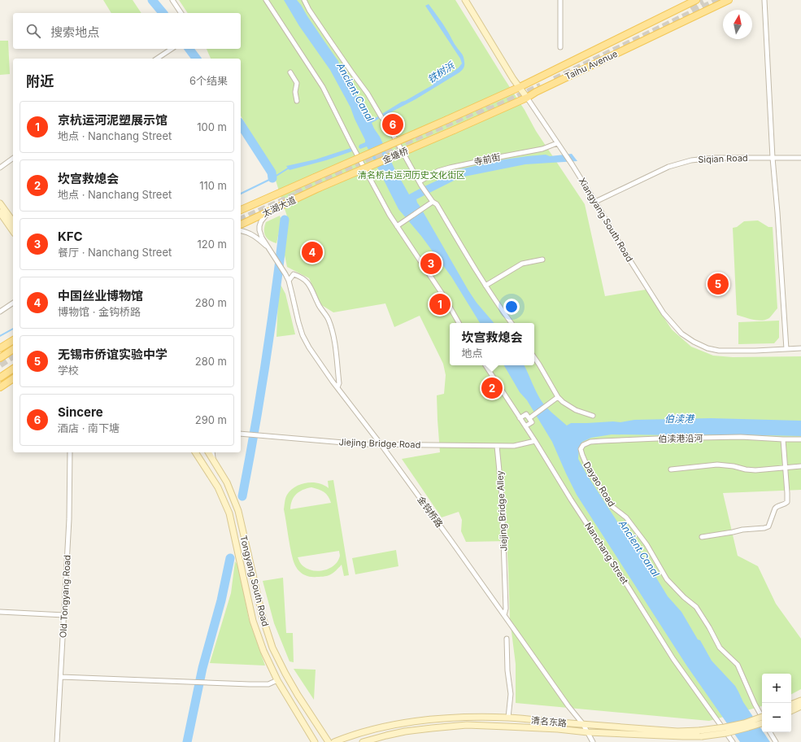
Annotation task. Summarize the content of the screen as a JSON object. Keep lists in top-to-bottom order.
{
  "streets": {
    "main road": [
      "Taihu Avenue",
      "金塘桥",
      "太湖大道",
      "Xiangyang South Road",
      "Tongyang South Road",
      "清名东路"
    ],
    "street": [
      "Siqian Road",
      "寺前街",
      "伯渎港沿河",
      "Jiejing Bridge Road",
      "Dayao Road",
      "Jiejing Bridge Alley",
      "金钩桥路",
      "Nanchang Street",
      "Old Tongyang Road"
    ]
  },
  "crossings": [
    ["Taihu Avenue", "金塘桥"],
    ["Taihu Avenue", "太湖大道"],
    ["Taihu Avenue", "Xiangyang South Road"],
    ["金塘桥", "太湖大道"],
    ["Siqian Road", "Xiangyang South Road"],
    ["寺前街", "Xiangyang South Road"],
    ["伯渎港沿河", "Dayao Road"],
    ["Jiejing Bridge Road", "Jiejing Bridge Alley"],
    ["Jiejing Bridge Road", "金钩桥路"],
    ["Jiejing Bridge Alley", "金钩桥路"],
    ["金钩桥路", "清名东路"]
  ],
  "water": ["铁树浜", "Ancient Canal", "伯渎港"],
  "parks": ["清名桥古运河历史文化街区"],
  "north": "top",
  "page": {
    "search": "搜索地点",
    "heading": ["附近", "6个结果"],
    "list": [
      {
        "mark": "1",
        "name": "京杭运河泥塑展示馆",
        "note": "地点 · Nanchang Street",
        "value": "100 m"
      },
      {
        "mark": "2",
        "name": "坎宫救熄会",
        "note": "地点 · Nanchang Street",
        "value": "110 m"
      },
      {
        "mark": "3",
        "name": "KFC",
        "note": "餐厅 · Nanchang Street",
        "value": "120 m"
      },
      {
        "mark": "4",
        "name": "中国丝业博物馆",
        "note": "博物馆 · 金钩桥路",
        "value": "280 m"
      },
      {
        "mark": "5",
        "name": "无锡市侨谊实验中学",
        "note": "学校",
        "value": "280 m"
      },
      {
        "mark": "6",
        "name": "Sincere",
        "note": "酒店 · 南下塘",
        "value": "290 m"
      }
    ],
    "pins": [
      "6",
      "4",
      "3",
      "5",
      "1",
      "2"
    ],
    "popup": ["坎宫救熄会", "地点"],
    "map_buttons": ["+", "−"]
  }
}
